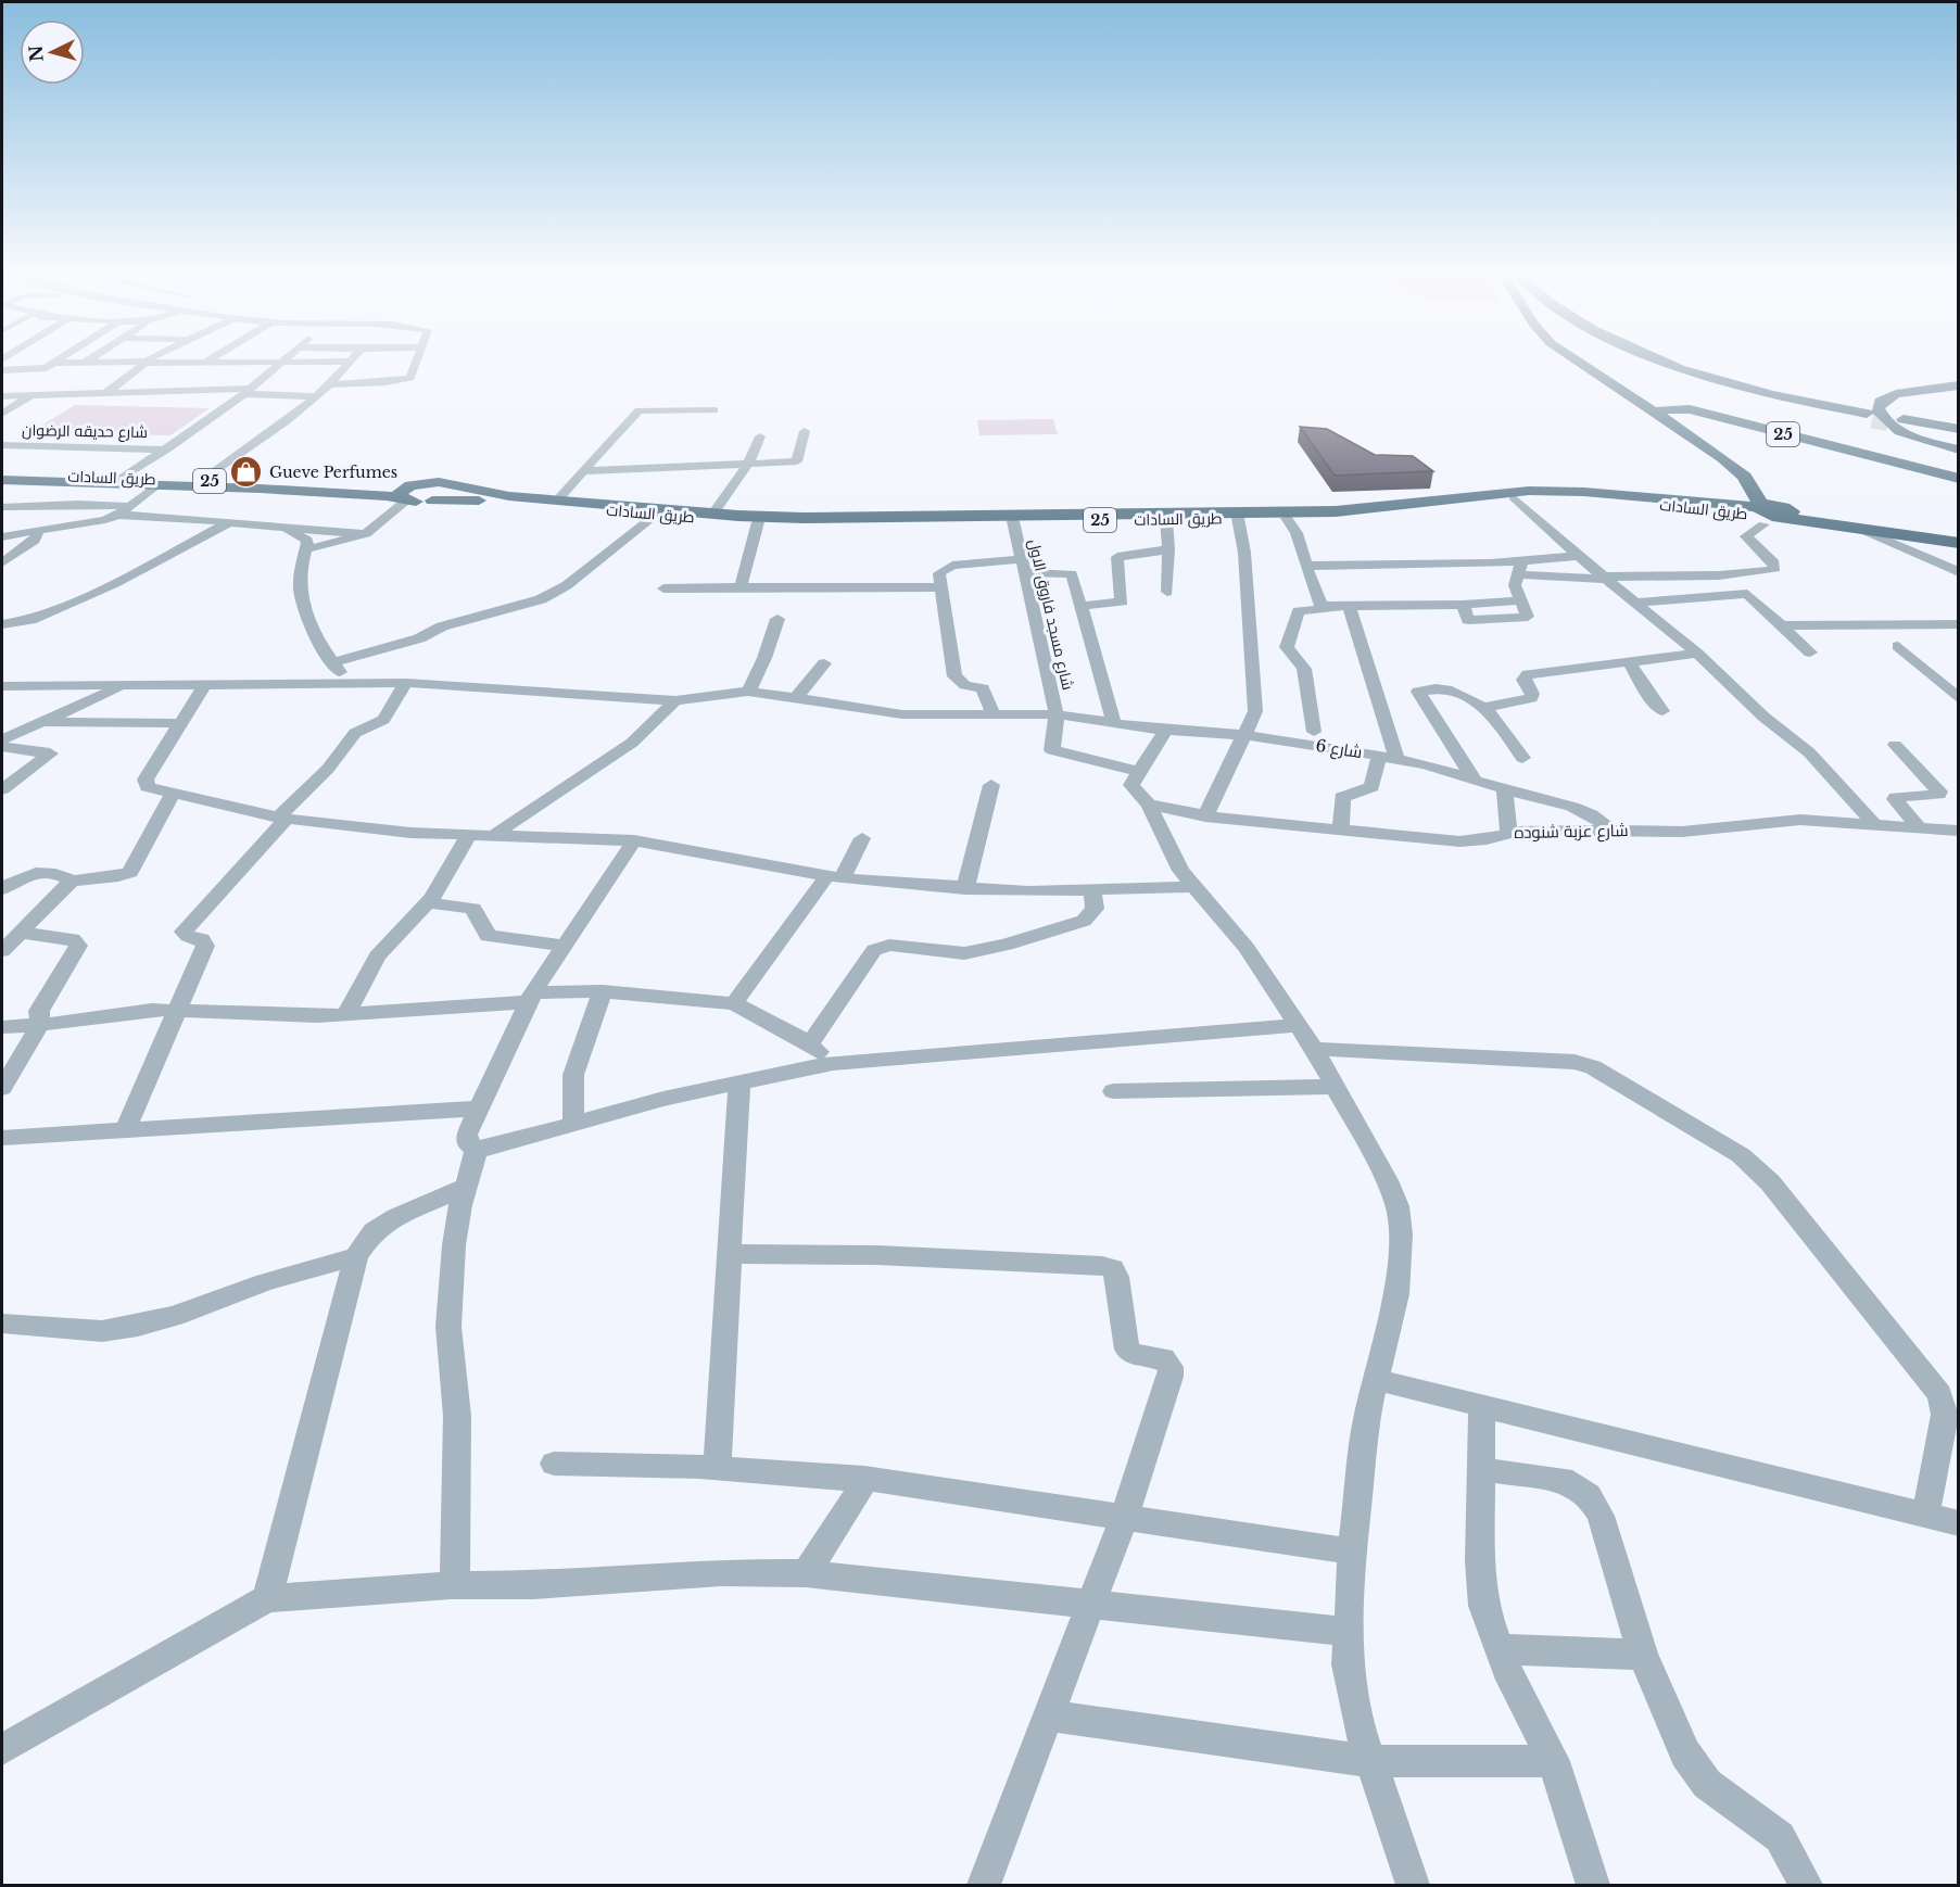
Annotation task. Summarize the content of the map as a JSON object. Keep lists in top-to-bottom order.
{
  "streets": {
    "main road": ["25", "طريق السادات"],
    "street": [
      "شارع حديقه الرضوان",
      "شارع مسجد فاروق الاول",
      "شارع 6",
      "شارع عزبة شنوده"
    ]
  },
  "crossings": [
    ["طريق السادات", "شارع مسجد فاروق الاول"],
    ["شارع مسجد فاروق الاول", "شارع 6"],
    ["شارع 6", "شارع عزبة شنوده"]
  ],
  "places": {
    "shop": ["Gueve Perfumes"]
  },
  "north": "left"
}
